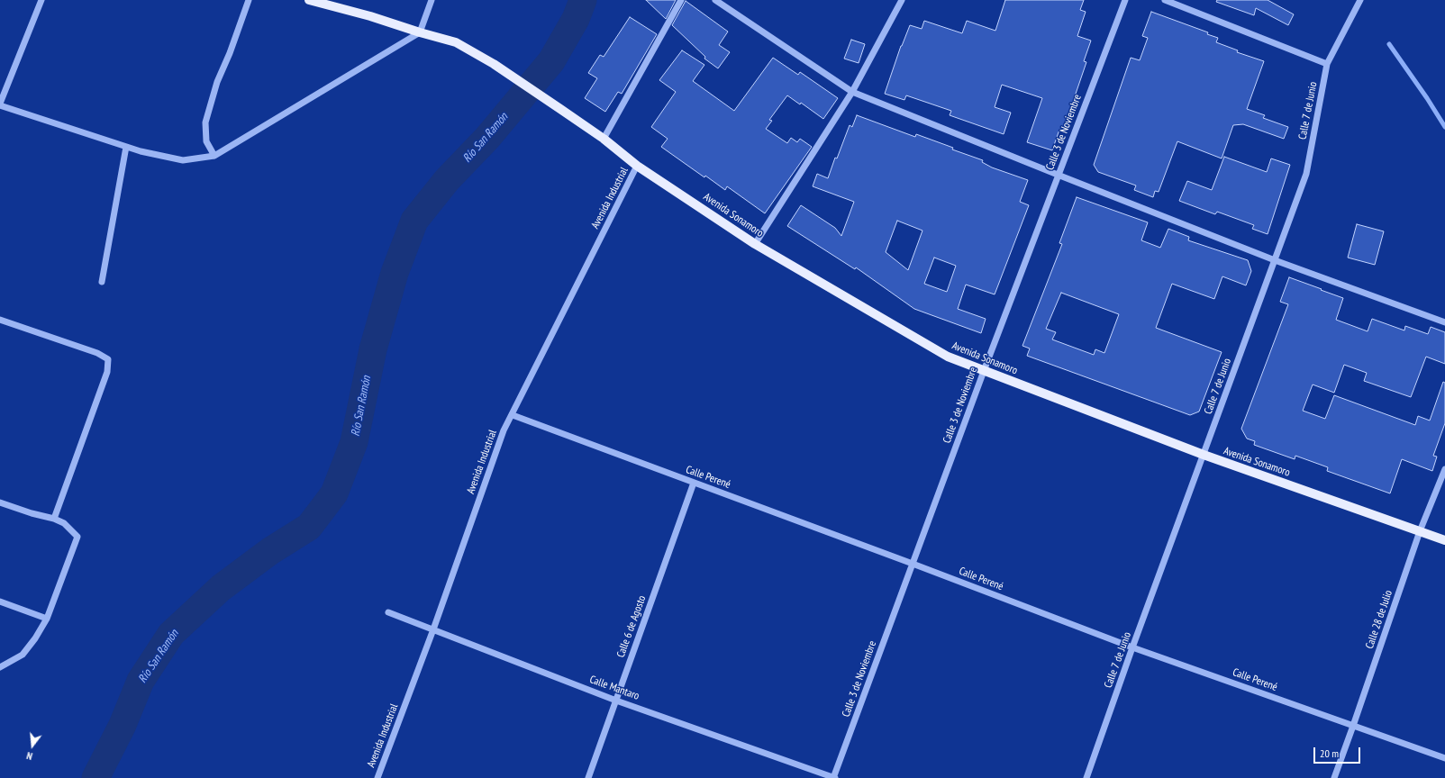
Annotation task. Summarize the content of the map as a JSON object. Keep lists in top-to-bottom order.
{
  "streets": {
    "main road": ["Avenida Sonamoro"],
    "street": [
      "Calle 7 de Junio",
      "Calle 3 de Noviembre",
      "Avenida Industrial",
      "Calle Perené",
      "Calle 28 de Julio",
      "Calle 6 de Agosto",
      "Calle Mantaro"
    ]
  },
  "crossings": [
    ["Calle 7 de Junio", "Avenida Sonamoro"],
    ["Calle 7 de Junio", "Calle Perené"],
    ["Calle 3 de Noviembre", "Avenida Sonamoro"],
    ["Calle 3 de Noviembre", "Calle Perené"],
    ["Calle 3 de Noviembre", "Calle Mantaro"],
    ["Avenida Industrial", "Avenida Sonamoro"],
    ["Avenida Industrial", "Calle Perené"],
    ["Avenida Industrial", "Calle Mantaro"],
    ["Avenida Sonamoro", "Calle 28 de Julio"],
    ["Calle Perené", "Calle 28 de Julio"],
    ["Calle Perené", "Calle 6 de Agosto"],
    ["Calle 6 de Agosto", "Calle Mantaro"]
  ],
  "water": ["Río San Ramón"],
  "scale_bar": "20 m",
  "north": "bottom"
}
